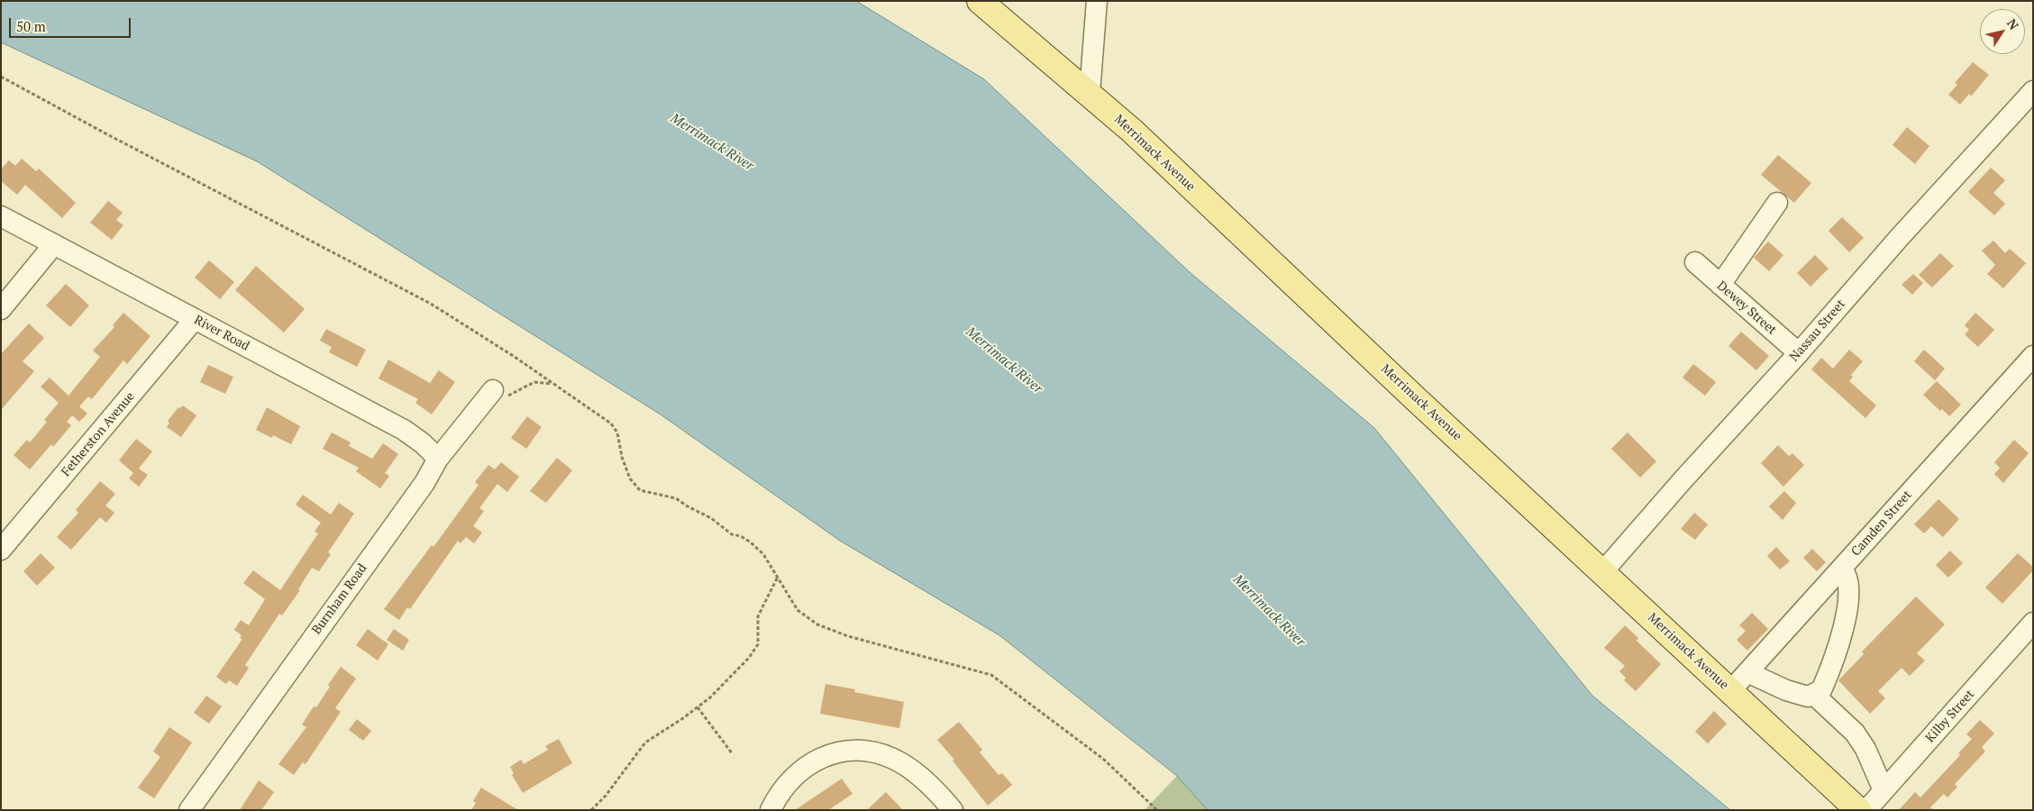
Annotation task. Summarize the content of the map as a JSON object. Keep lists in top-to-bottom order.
{
  "streets": {
    "main road": ["Merrimack Avenue"],
    "street": [
      "Dewey Street",
      "Nassau Street",
      "River Road",
      "Fetherston Avenue",
      "Camden Street",
      "Burnham Road",
      "Kilby Street"
    ]
  },
  "crossings": [
    ["Merrimack Avenue", "Nassau Street"],
    ["Merrimack Avenue", "Camden Street"],
    ["Dewey Street", "Nassau Street"],
    ["River Road", "Fetherston Avenue"],
    ["River Road", "Burnham Road"]
  ],
  "water": ["Merrimack River"],
  "scale_bar": "50 m",
  "north": "top right"
}
